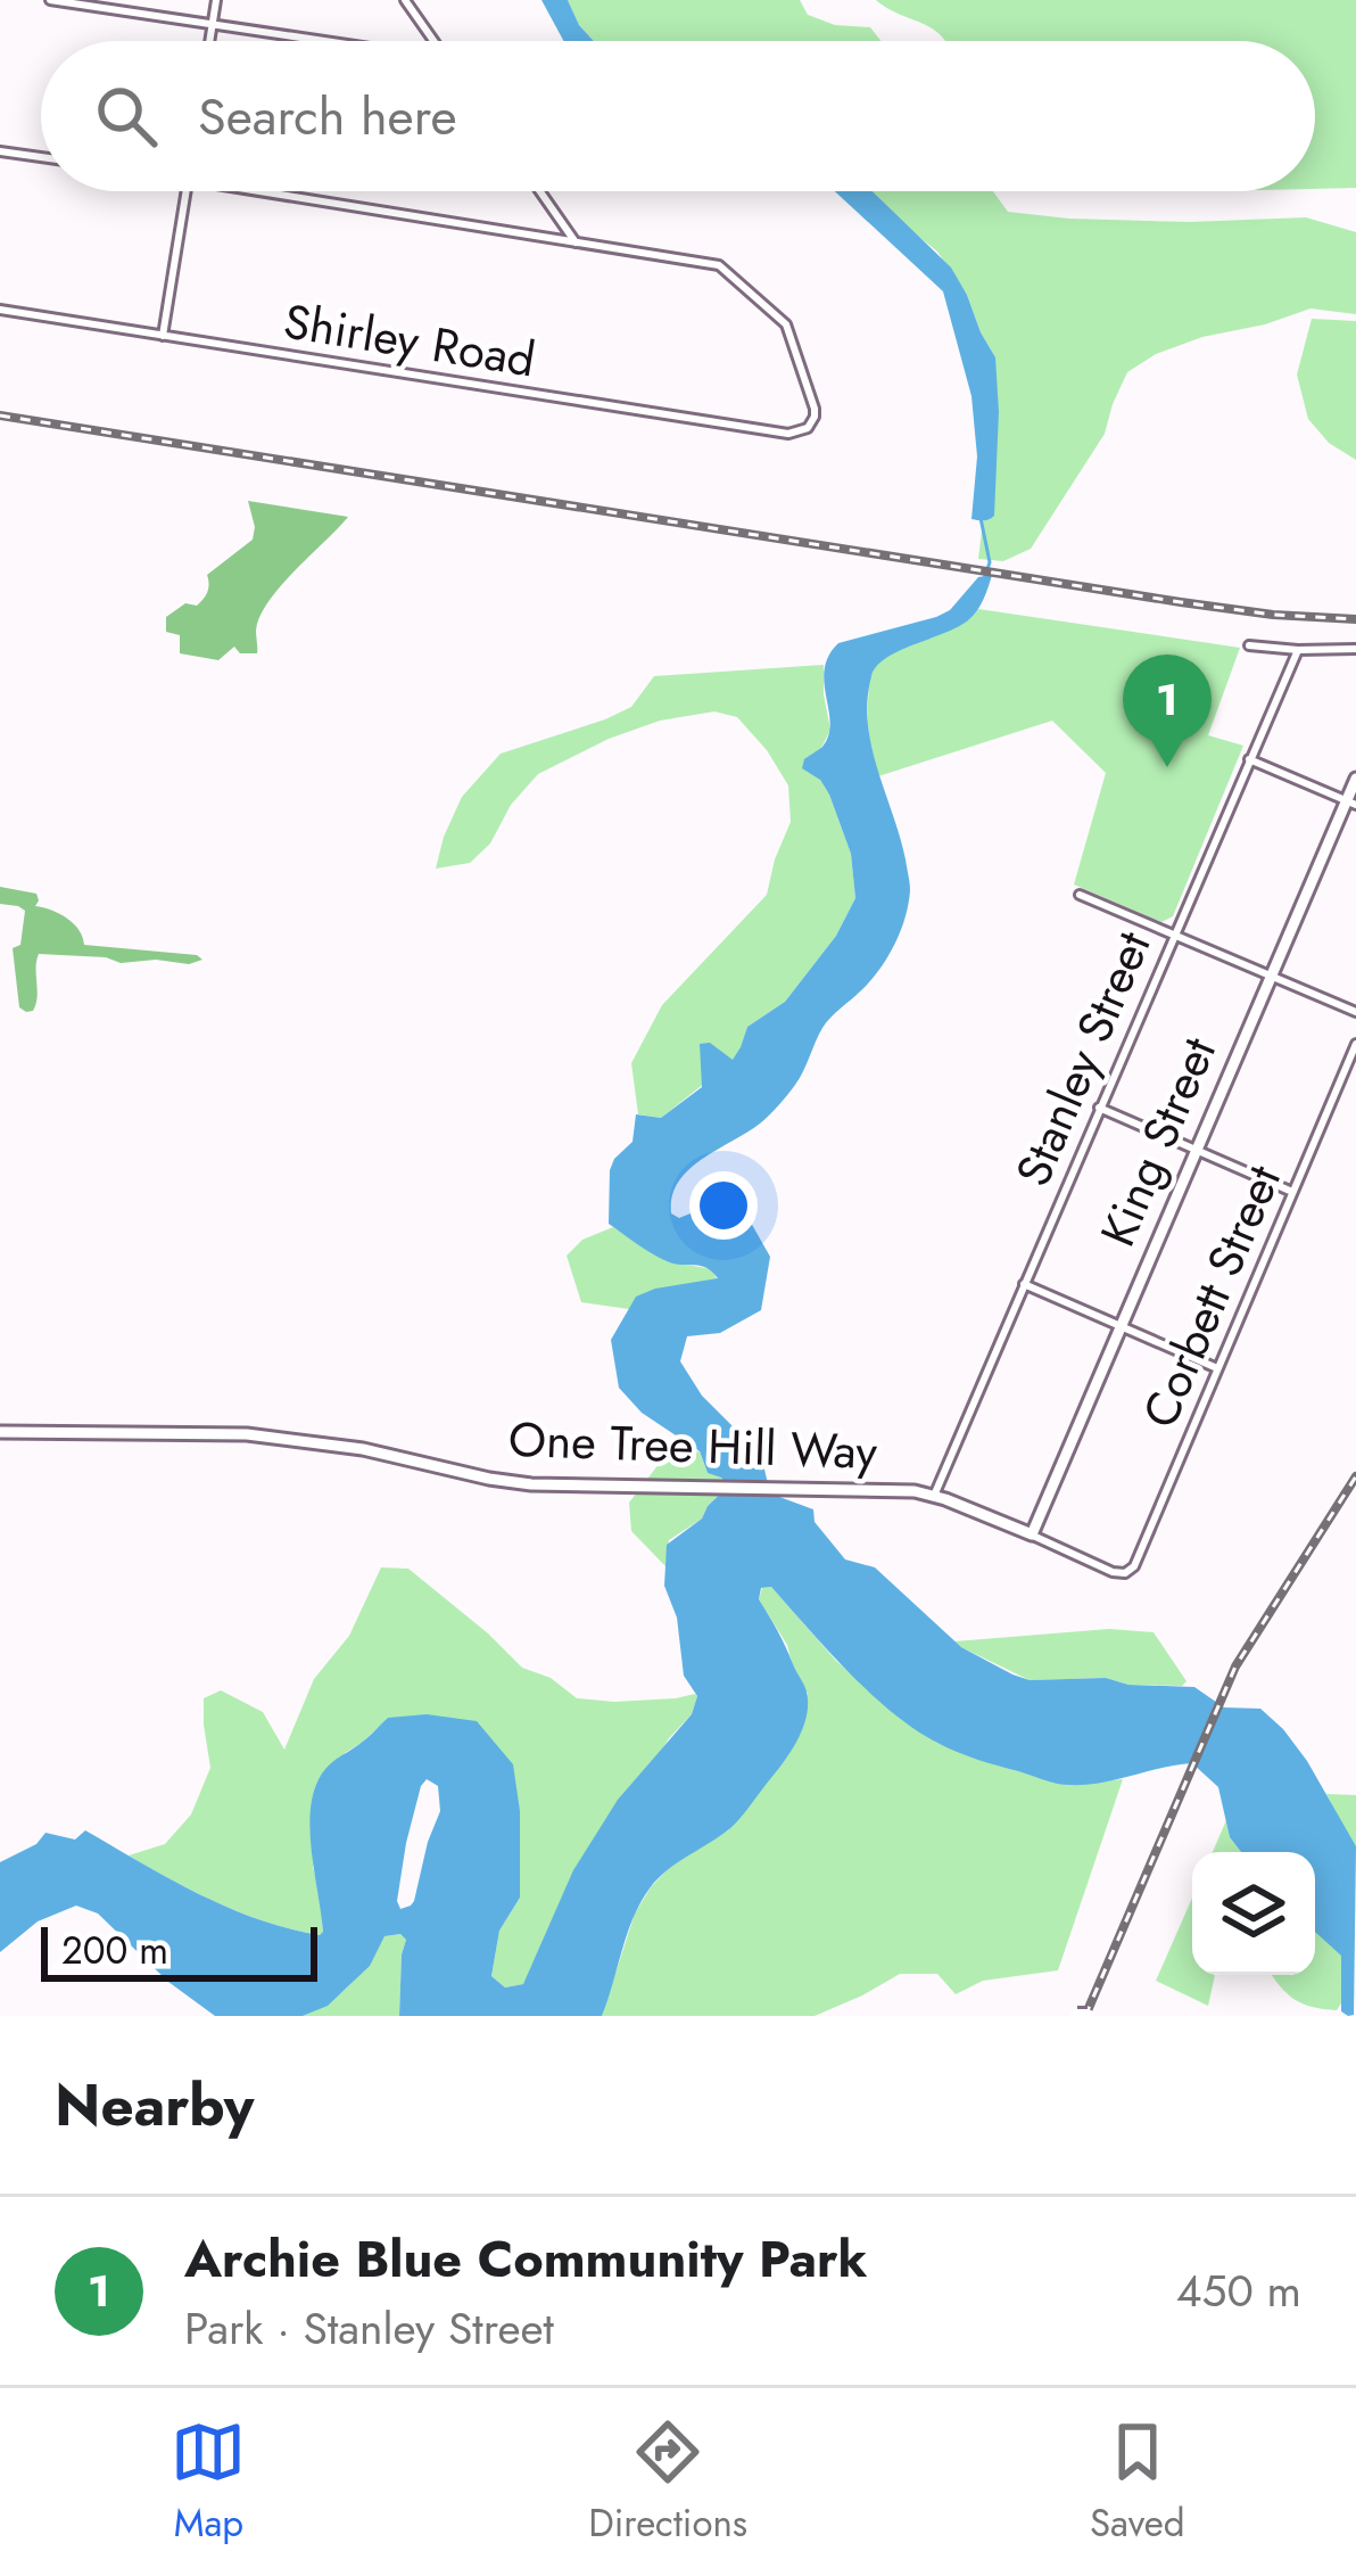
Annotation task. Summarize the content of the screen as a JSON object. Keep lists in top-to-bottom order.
{
  "streets": {
    "street": [
      "Shirley Road",
      "Stanley Street",
      "King Street",
      "Corbett Street",
      "One Tree Hill Way"
    ]
  },
  "crossings": [
    ["Stanley Street", "One Tree Hill Way"],
    ["King Street", "One Tree Hill Way"],
    ["Corbett Street", "One Tree Hill Way"]
  ],
  "scale_bar": "200 m",
  "page": {
    "search": "Search here",
    "pins": "1",
    "scale": "200 m",
    "heading": "Nearby",
    "list": [
      {
        "mark": "1",
        "name": "Archie Blue Community Park",
        "note": "Park · Stanley Street",
        "value": "450 m"
      }
    ],
    "nav": ["Map", "Directions", "Saved"]
  }
}
